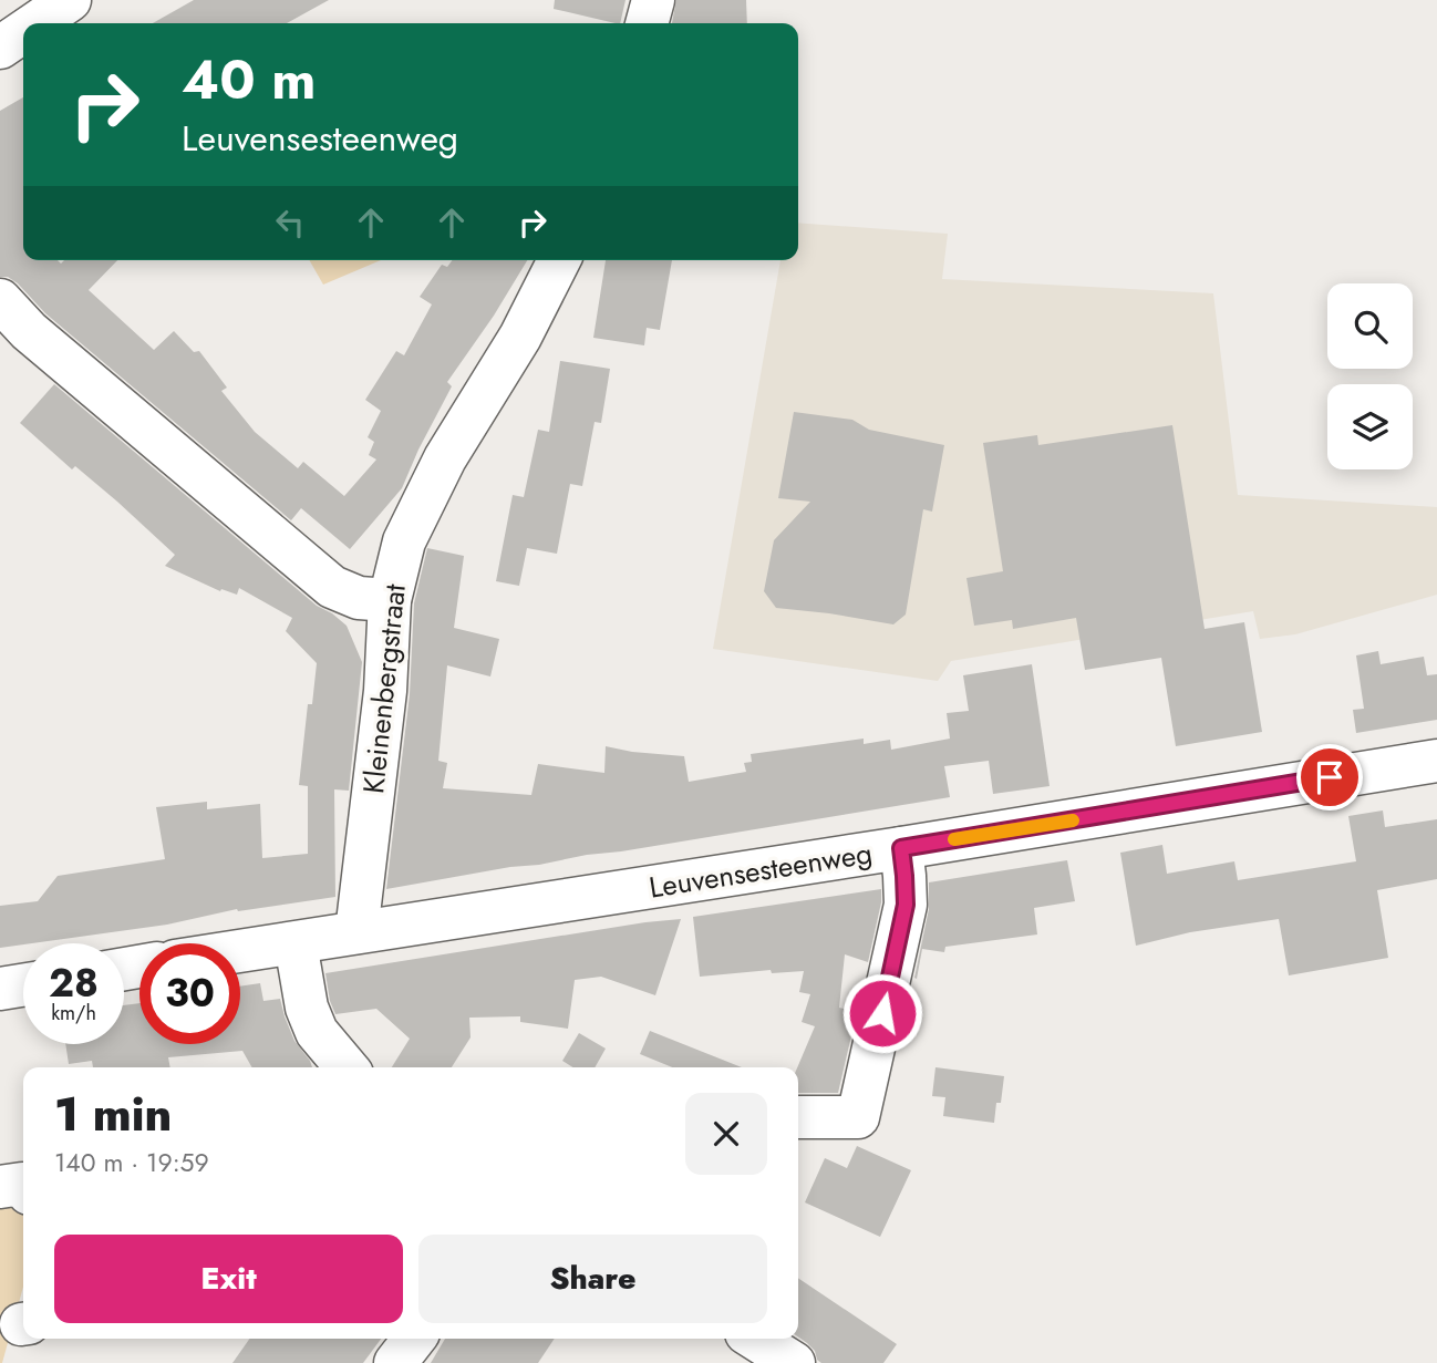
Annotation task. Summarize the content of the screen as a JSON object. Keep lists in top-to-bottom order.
{
  "streets": {
    "street": ["Kleinenbergstraat", "Leuvensesteenweg"]
  },
  "crossings": [
    ["Kleinenbergstraat", "Leuvensesteenweg"]
  ],
  "page": {
    "turn": ["40 m", "Leuvensesteenweg"],
    "speed": "28 km/h",
    "limit": "30",
    "heading": ["1 min", "140 m · 19:59"],
    "buttons": ["Exit", "Share"]
  }
}
